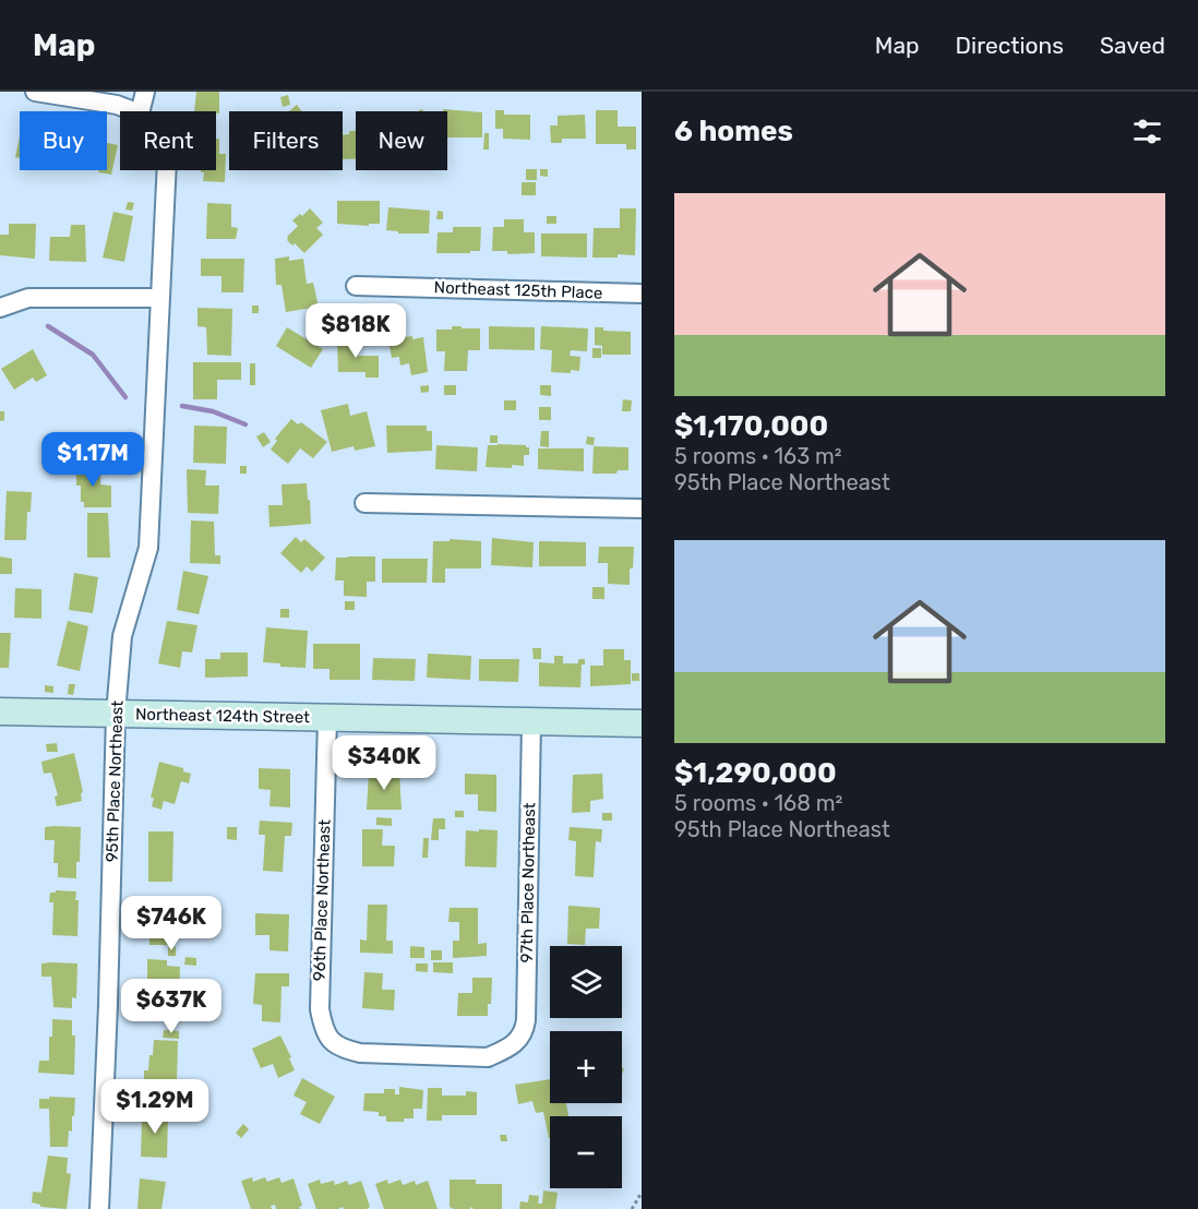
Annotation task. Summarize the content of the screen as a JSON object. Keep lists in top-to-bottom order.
{
  "streets": {
    "street": [
      "Northeast 125th Place",
      "Northeast 124th Street",
      "95th Place Northeast",
      "97th Place Northeast",
      "96th Place Northeast"
    ]
  },
  "crossings": [
    ["Northeast 124th Street", "95th Place Northeast"],
    ["Northeast 124th Street", "97th Place Northeast"],
    ["Northeast 124th Street", "96th Place Northeast"],
    ["97th Place Northeast", "96th Place Northeast"]
  ],
  "page": {
    "header": "Map",
    "nav": ["Map", "Directions", "Saved"],
    "heading": "6 homes",
    "chip": [
      "Buy",
      "Rent",
      "Filters",
      "New"
    ],
    "list": [
      {
        "name": "$1,170,000",
        "note": "5 rooms · 163 m² · 95th Place Northeast"
      },
      {
        "name": "$1,290,000",
        "note": "5 rooms · 168 m² · 95th Place Northeast"
      }
    ],
    "price": [
      "$818K",
      "$1.17M",
      "$340K",
      "$746K",
      "$637K",
      "$1.29M"
    ],
    "map_buttons": ["+", "−"]
  }
}
